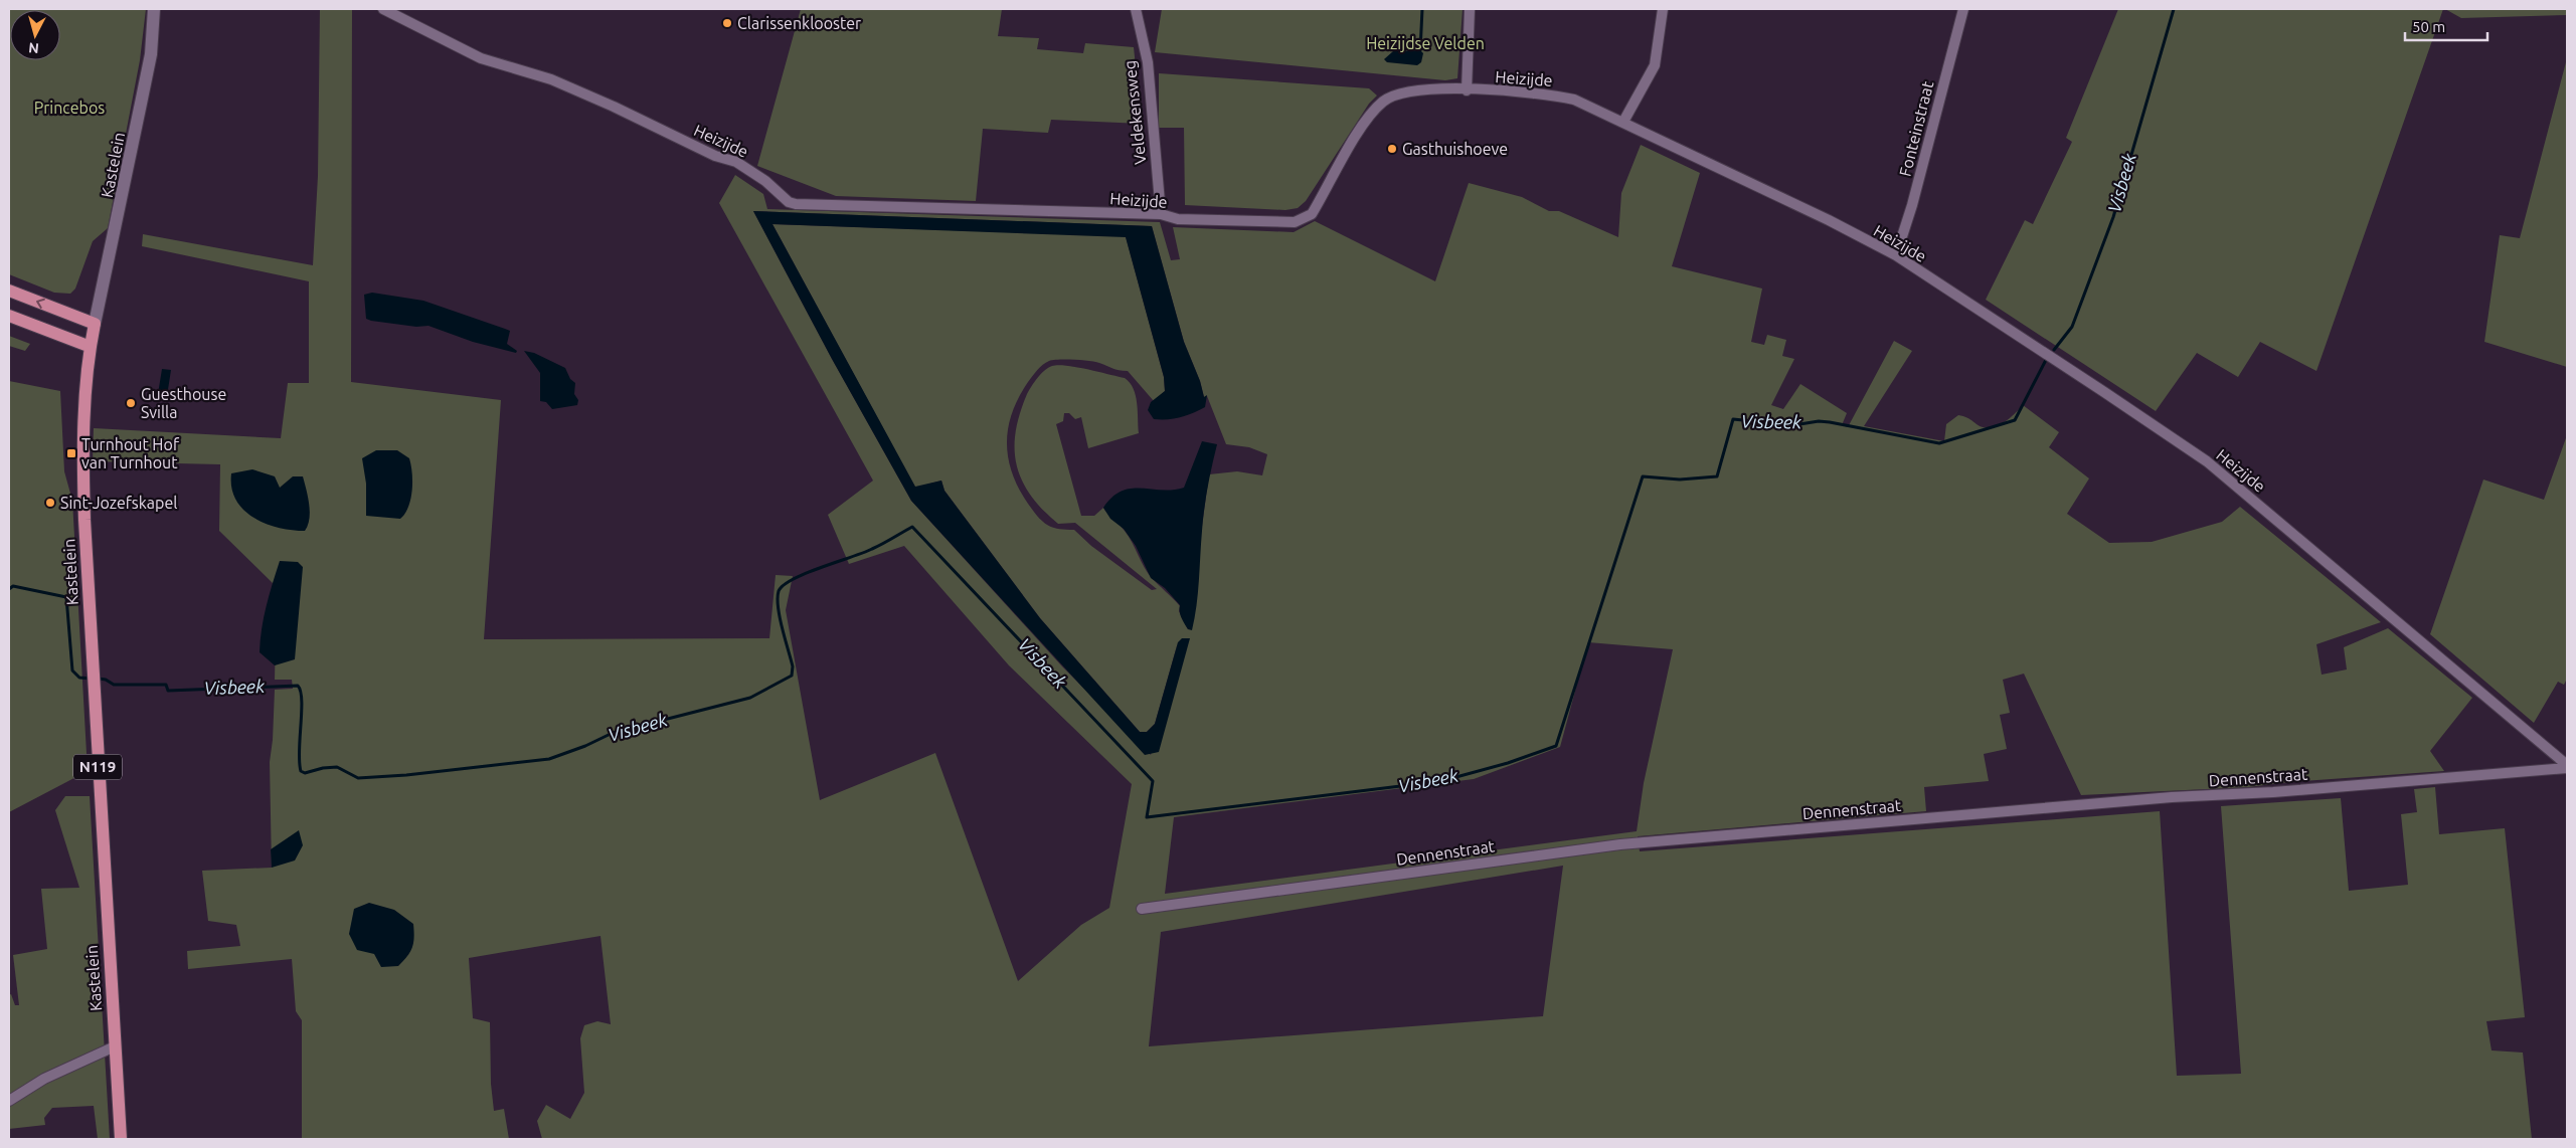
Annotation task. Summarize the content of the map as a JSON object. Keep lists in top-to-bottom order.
{
  "streets": {
    "main road": ["Kastelein", "N119"],
    "street": [
      "Heizijde",
      "Veldekensweg",
      "Fonteinstraat",
      "Dennenstraat"
    ]
  },
  "crossings": [
    ["Heizijde", "Veldekensweg"],
    ["Heizijde", "Fonteinstraat"],
    ["Heizijde", "Dennenstraat"]
  ],
  "water": ["Visbeek"],
  "parks": ["Heizijdse Velden", "Princebos"],
  "places": {
    "other": [
      "Clarissenklooster",
      "Gasthuishoeve",
      "Guesthouse Svilla",
      "Sint-Jozefskapel"
    ],
    "transit": ["Turnhout Hof van Turnhout"]
  },
  "scale_bar": "50 m",
  "north": "bottom"
}
